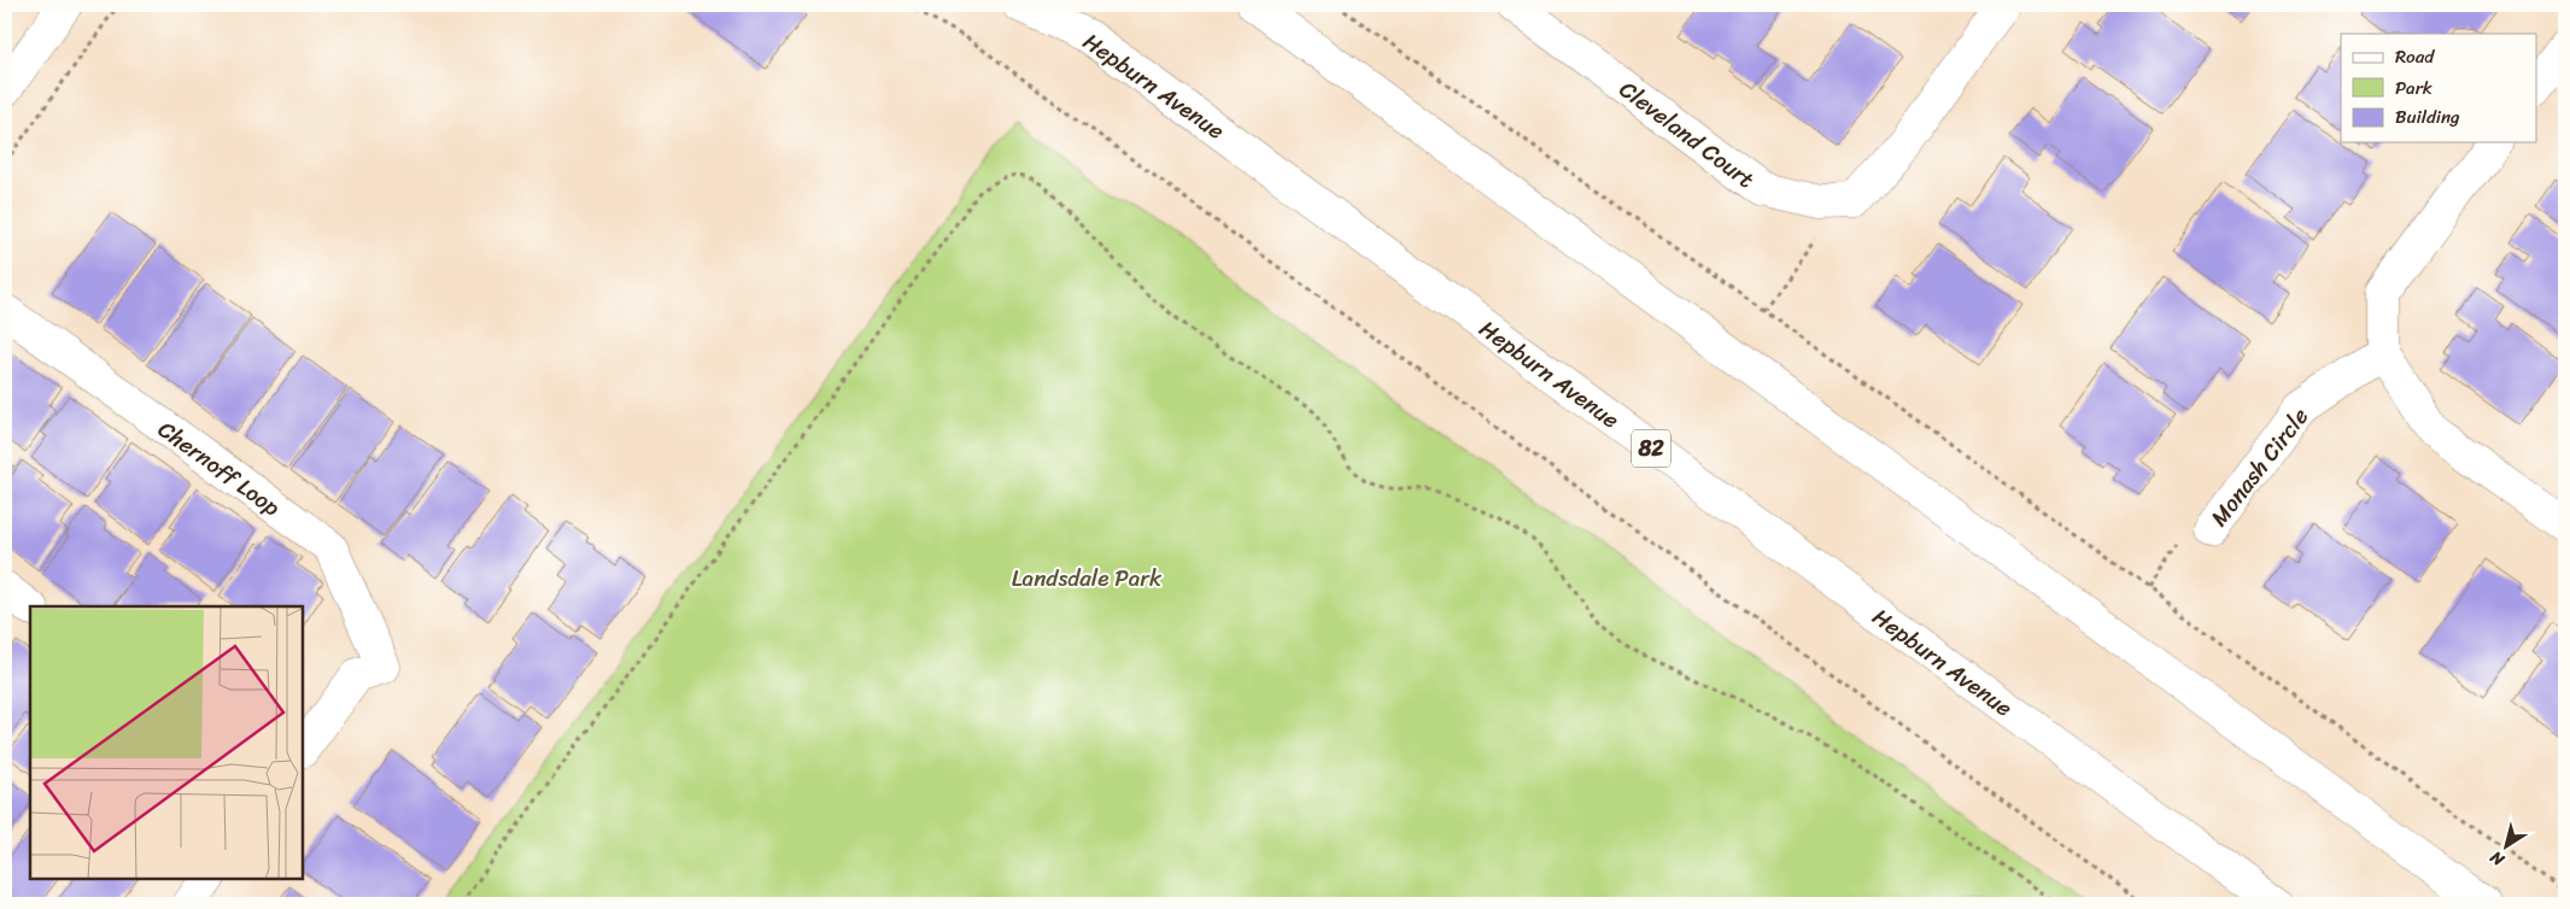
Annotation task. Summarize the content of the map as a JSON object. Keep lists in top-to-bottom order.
{
  "streets": {
    "main road": [
      "Hepburn Avenue",
      "Cleveland Court",
      "82",
      "Monash Circle",
      "Chernoff Loop"
    ]
  },
  "parks": ["Landsdale Park"],
  "legend": ["Road", "Park", "Building"],
  "north": "bottom left"
}
